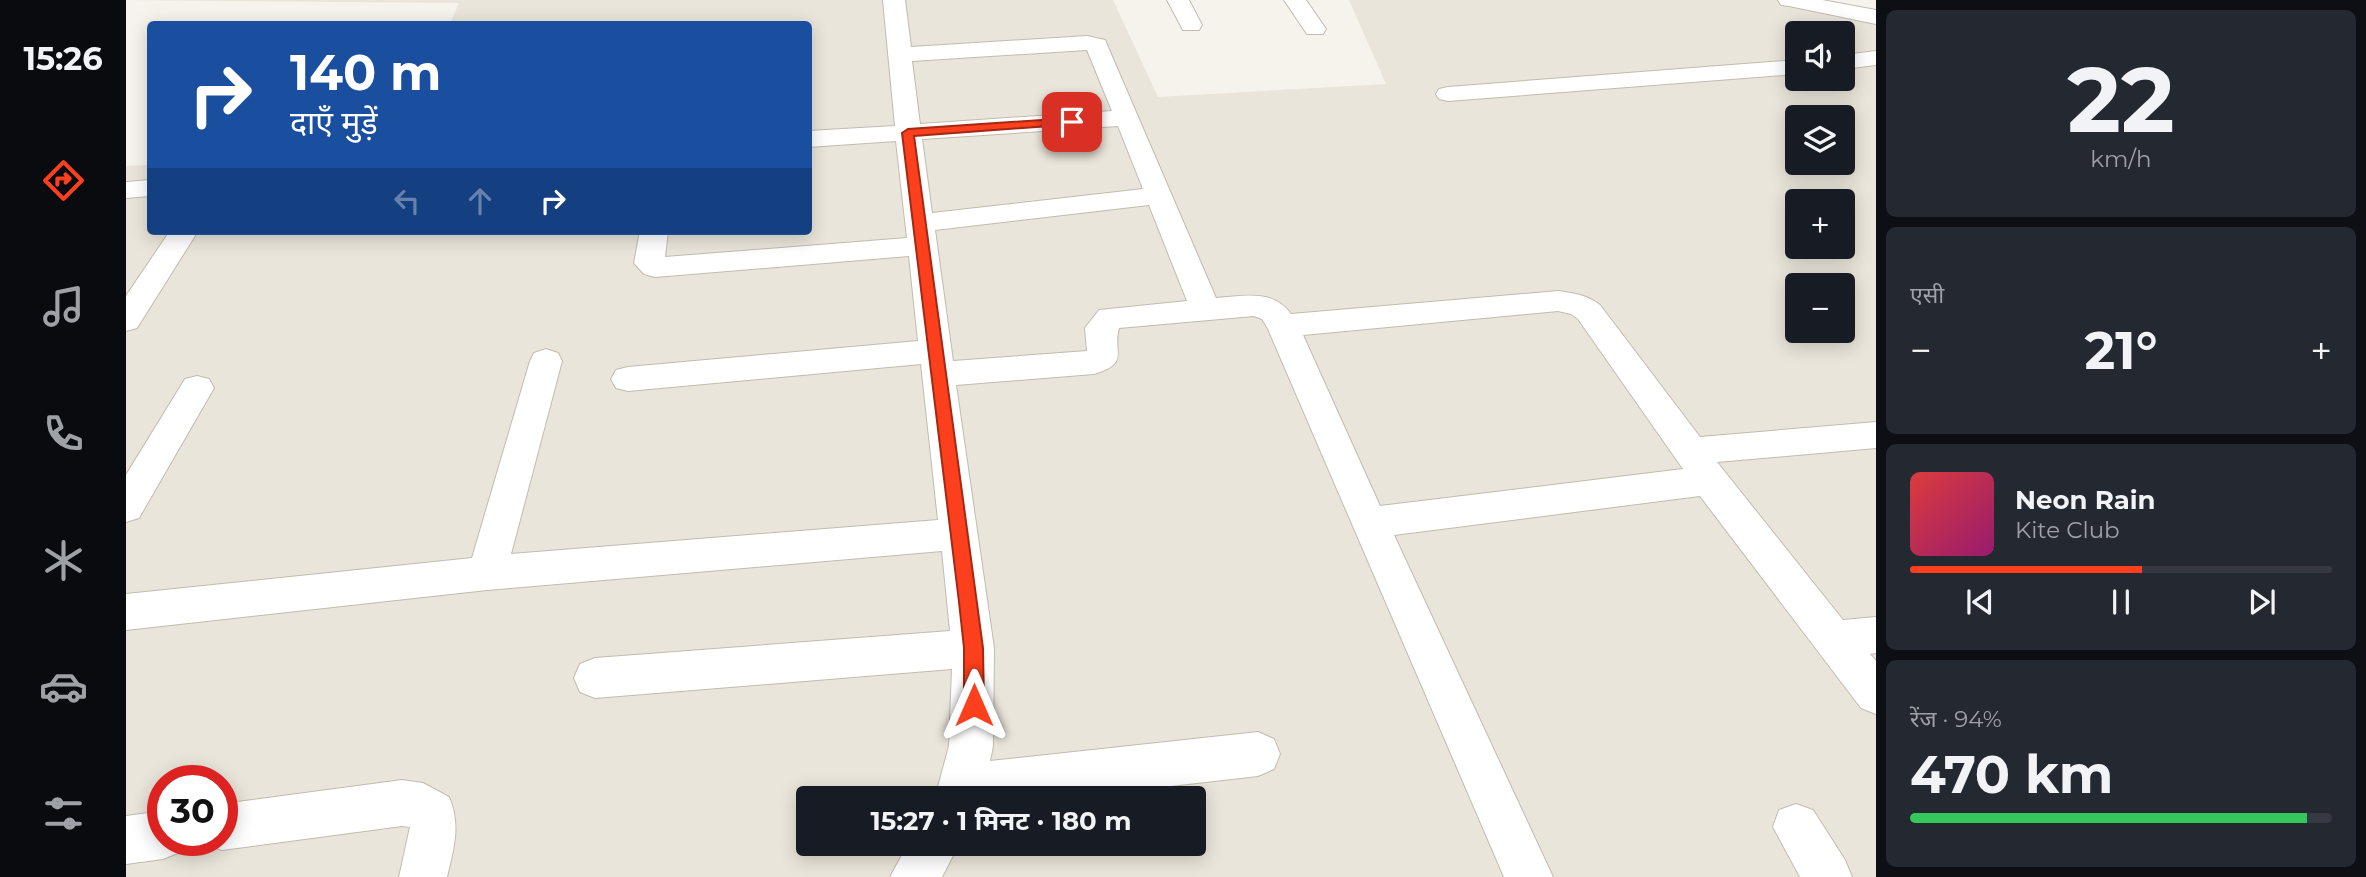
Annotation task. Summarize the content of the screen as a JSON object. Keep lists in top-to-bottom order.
{
  "page": {
    "tabs": "15:26",
    "tile": [
      ["22", "km/h"],
      "एसी",
      ["रेंज · 94%", "470 km"]
    ],
    "map_buttons": ["+", "−"],
    "turn": ["140 m", "दाएँ मुड़ें"],
    "heat": ["−", "21°", "+"],
    "song": ["Neon Rain", "Kite Club"],
    "limit": "30",
    "trip": "15:27 · 1 मिनट · 180 m"
  }
}
